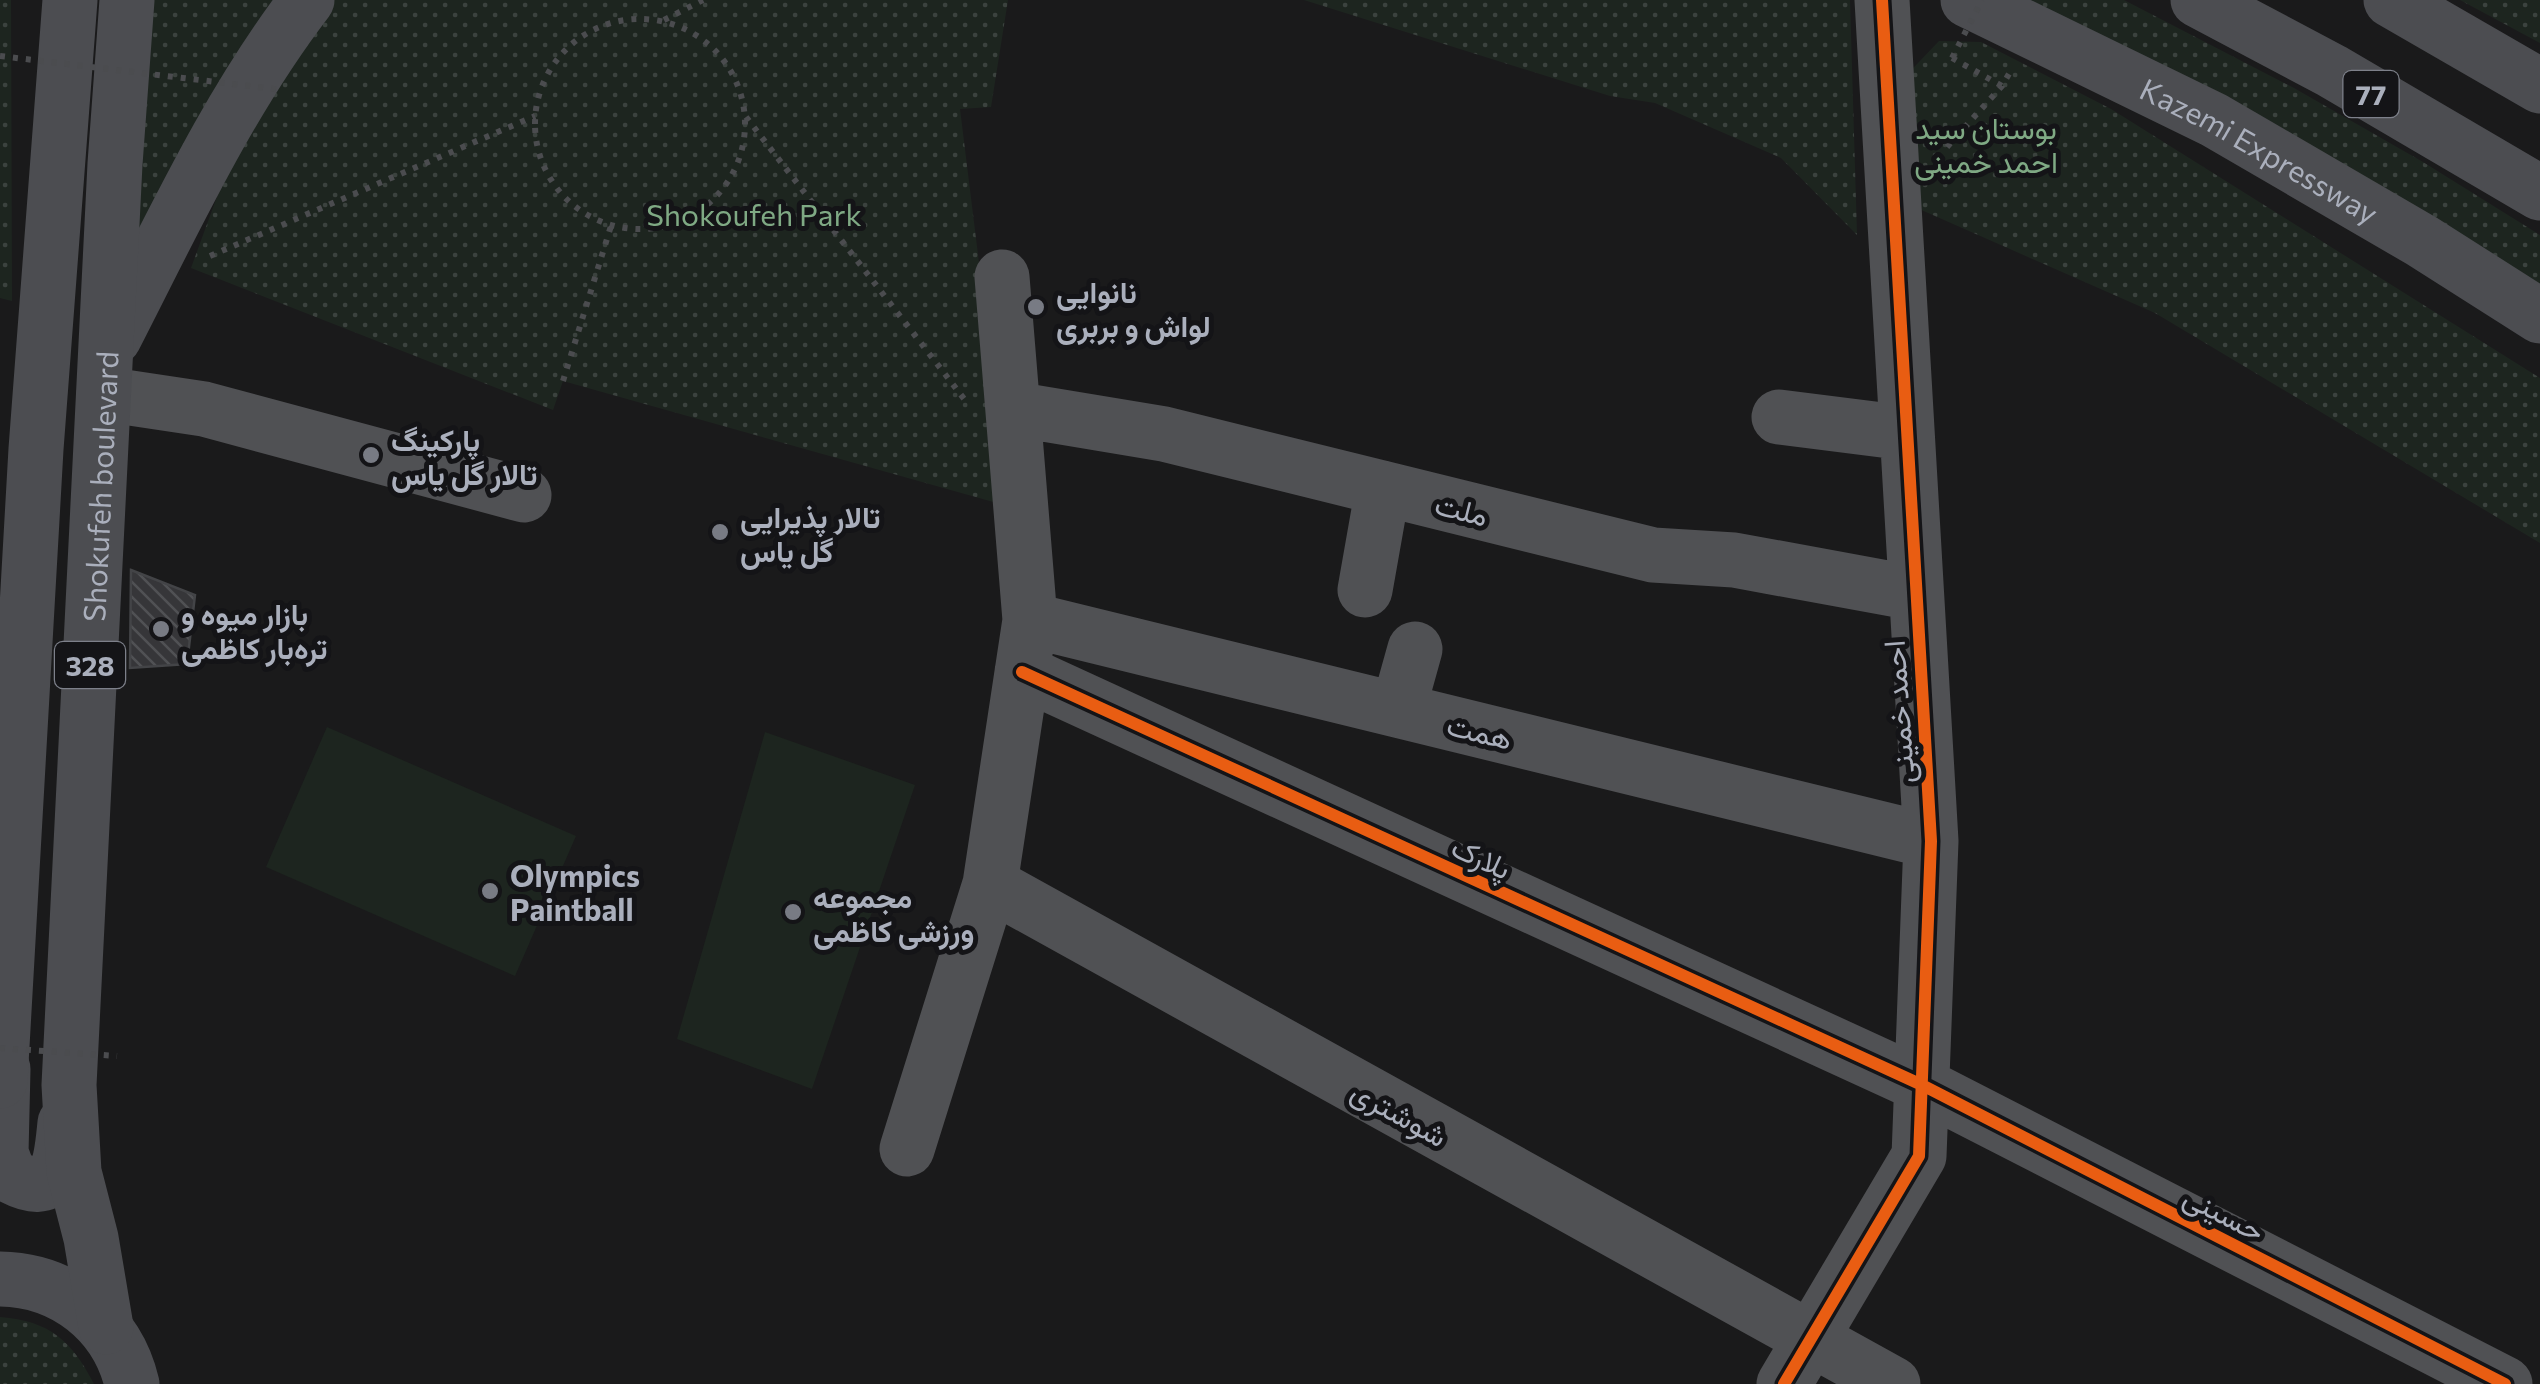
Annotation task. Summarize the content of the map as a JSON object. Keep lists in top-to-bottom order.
{
  "streets": {
    "main road": [
      "77",
      "Kazemi Expressway",
      "Shokufeh boulevard",
      "328"
    ],
    "street": [
      "ملت",
      "احمد خمینی",
      "همت",
      "پلارک",
      "شوشتری",
      "حسینی"
    ]
  },
  "crossings": [
    ["ملت", "احمد خمینی"],
    ["احمد خمینی", "همت"],
    ["احمد خمینی", "پلارک"],
    ["احمد خمینی", "شوشتری"],
    ["احمد خمینی", "حسینی"],
    ["همت", "پلارک"],
    ["پلارک", "حسینی"]
  ],
  "parks": ["بوستان سید احمد خمینی", "Shokoufeh Park"],
  "places": [
    "نانوایی لواش و بربری",
    "پارکینگ تالار گل یاس",
    "تالار پذیرایی گل یاس",
    "بازار میوه و تره‌بار کاظمی",
    "Olympics Paintball",
    "مجموعه ورزشی کاظمی"
  ]
}
